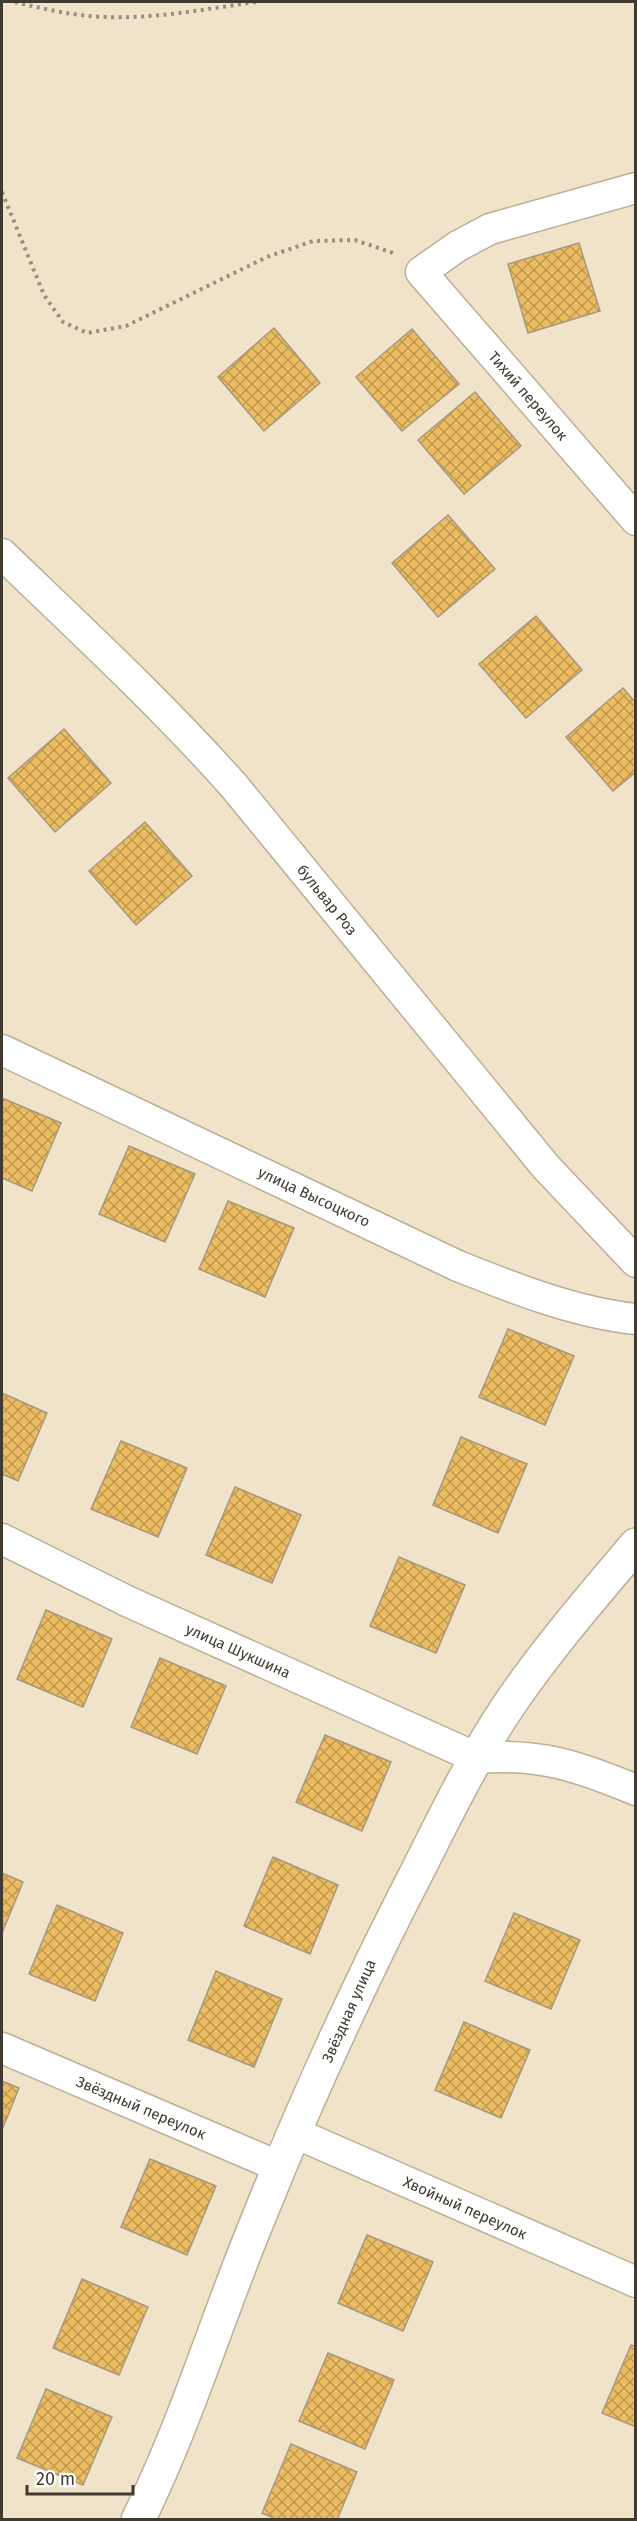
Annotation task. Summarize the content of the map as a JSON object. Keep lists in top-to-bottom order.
{
  "streets": {
    "street": [
      "Тихий переулок",
      "бульвар Роз",
      "улица Высоцкого",
      "улица Шукшина",
      "Звёздная улица",
      "Звёздный переулок",
      "Хвойный переулок"
    ]
  },
  "crossings": [
    ["улица Шукшина", "Звёздная улица"],
    ["Звёздная улица", "Звёздный переулок"],
    ["Звёздная улица", "Хвойный переулок"]
  ],
  "scale_bar": "20 m"
}
